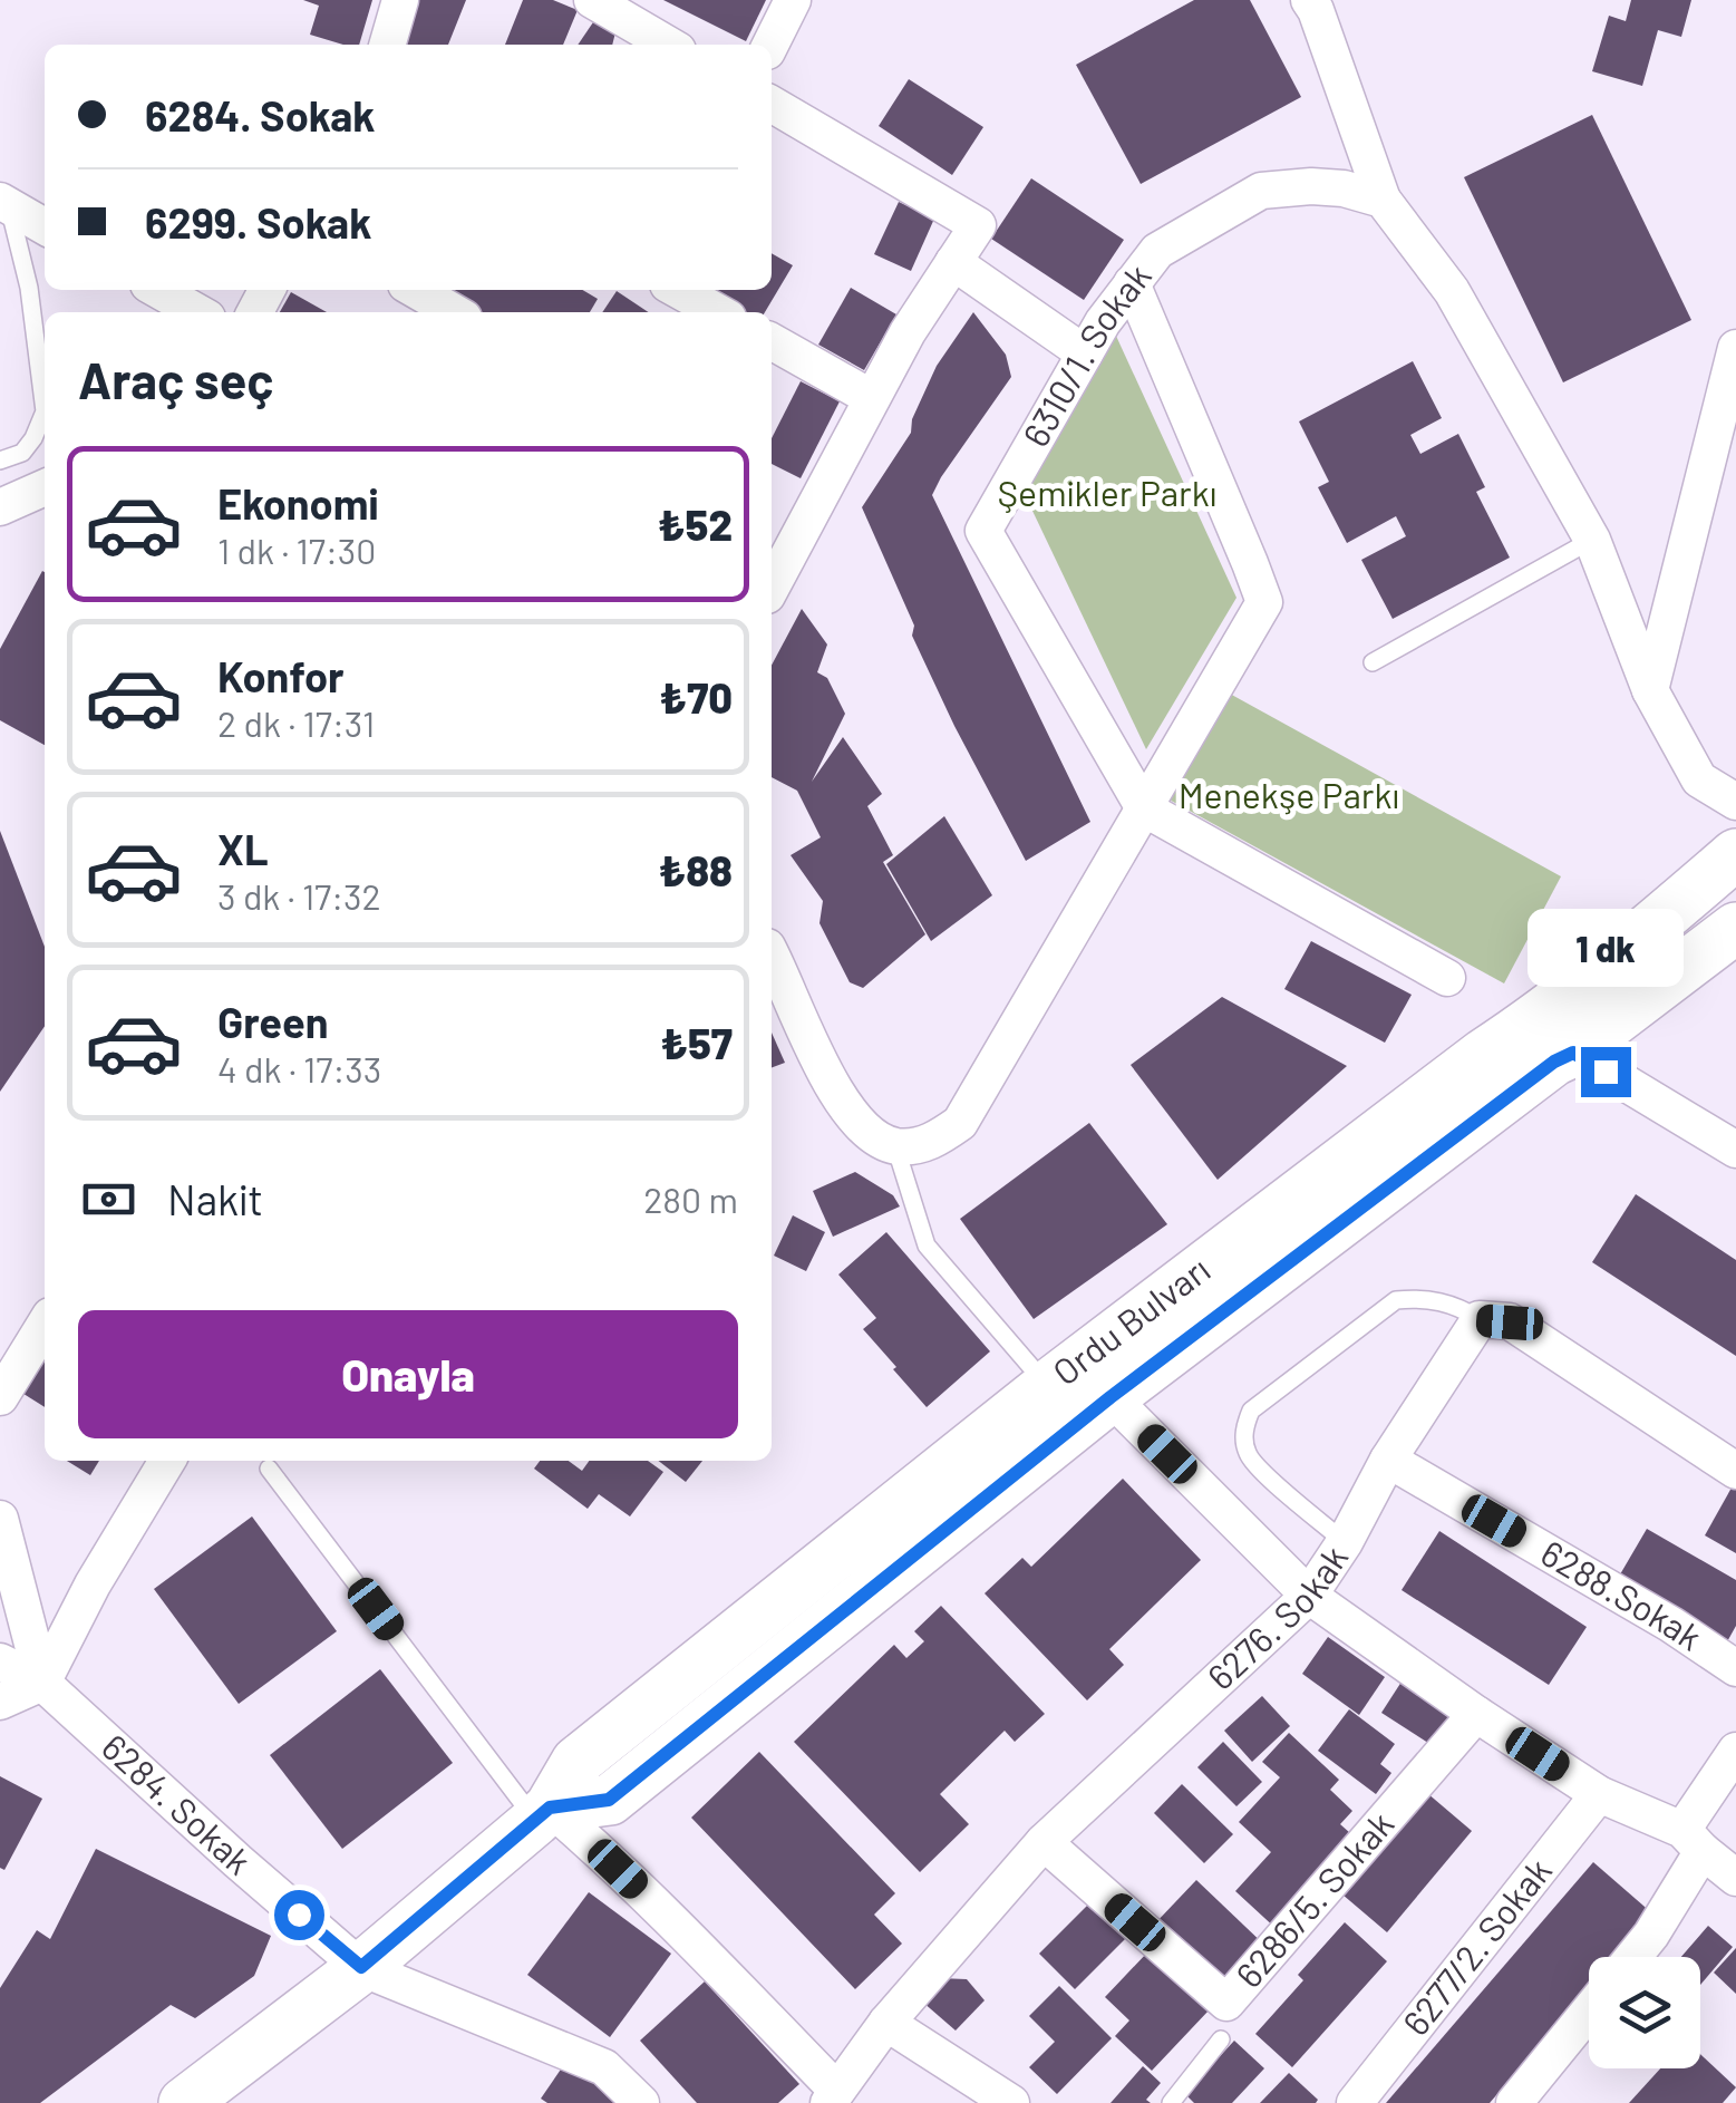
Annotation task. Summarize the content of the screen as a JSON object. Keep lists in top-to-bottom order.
{
  "streets": {
    "main road": ["Ordu Bulvarı"],
    "street": [
      "6310/1. Sokak",
      "6288.Sokak",
      "6276. Sokak",
      "6284. Sokak",
      "6286/5. Sokak",
      "6277/2. Sokak"
    ]
  },
  "crossings": [
    ["Ordu Bulvarı", "6284. Sokak"],
    ["6288.Sokak", "6276. Sokak"],
    ["6276. Sokak", "6286/5. Sokak"]
  ],
  "parks": ["Şemikler Parkı", "Menekşe Parkı"],
  "page": {
    "banner": ["6284. Sokak", "6299. Sokak"],
    "heading": "Araç seç",
    "list": [
      {
        "name": "Ekonomi",
        "note": "1 dk · 17:30",
        "value": "₺52"
      },
      {
        "name": "Konfor",
        "note": "2 dk · 17:31",
        "value": "₺70"
      },
      {
        "name": "XL",
        "note": "3 dk · 17:32",
        "value": "₺88"
      },
      {
        "name": "Green",
        "note": "4 dk · 17:33",
        "value": "₺57"
      }
    ],
    "bubble": "1 dk",
    "pay": ["Nakit", "280 m"],
    "buttons": "Onayla"
  }
}
